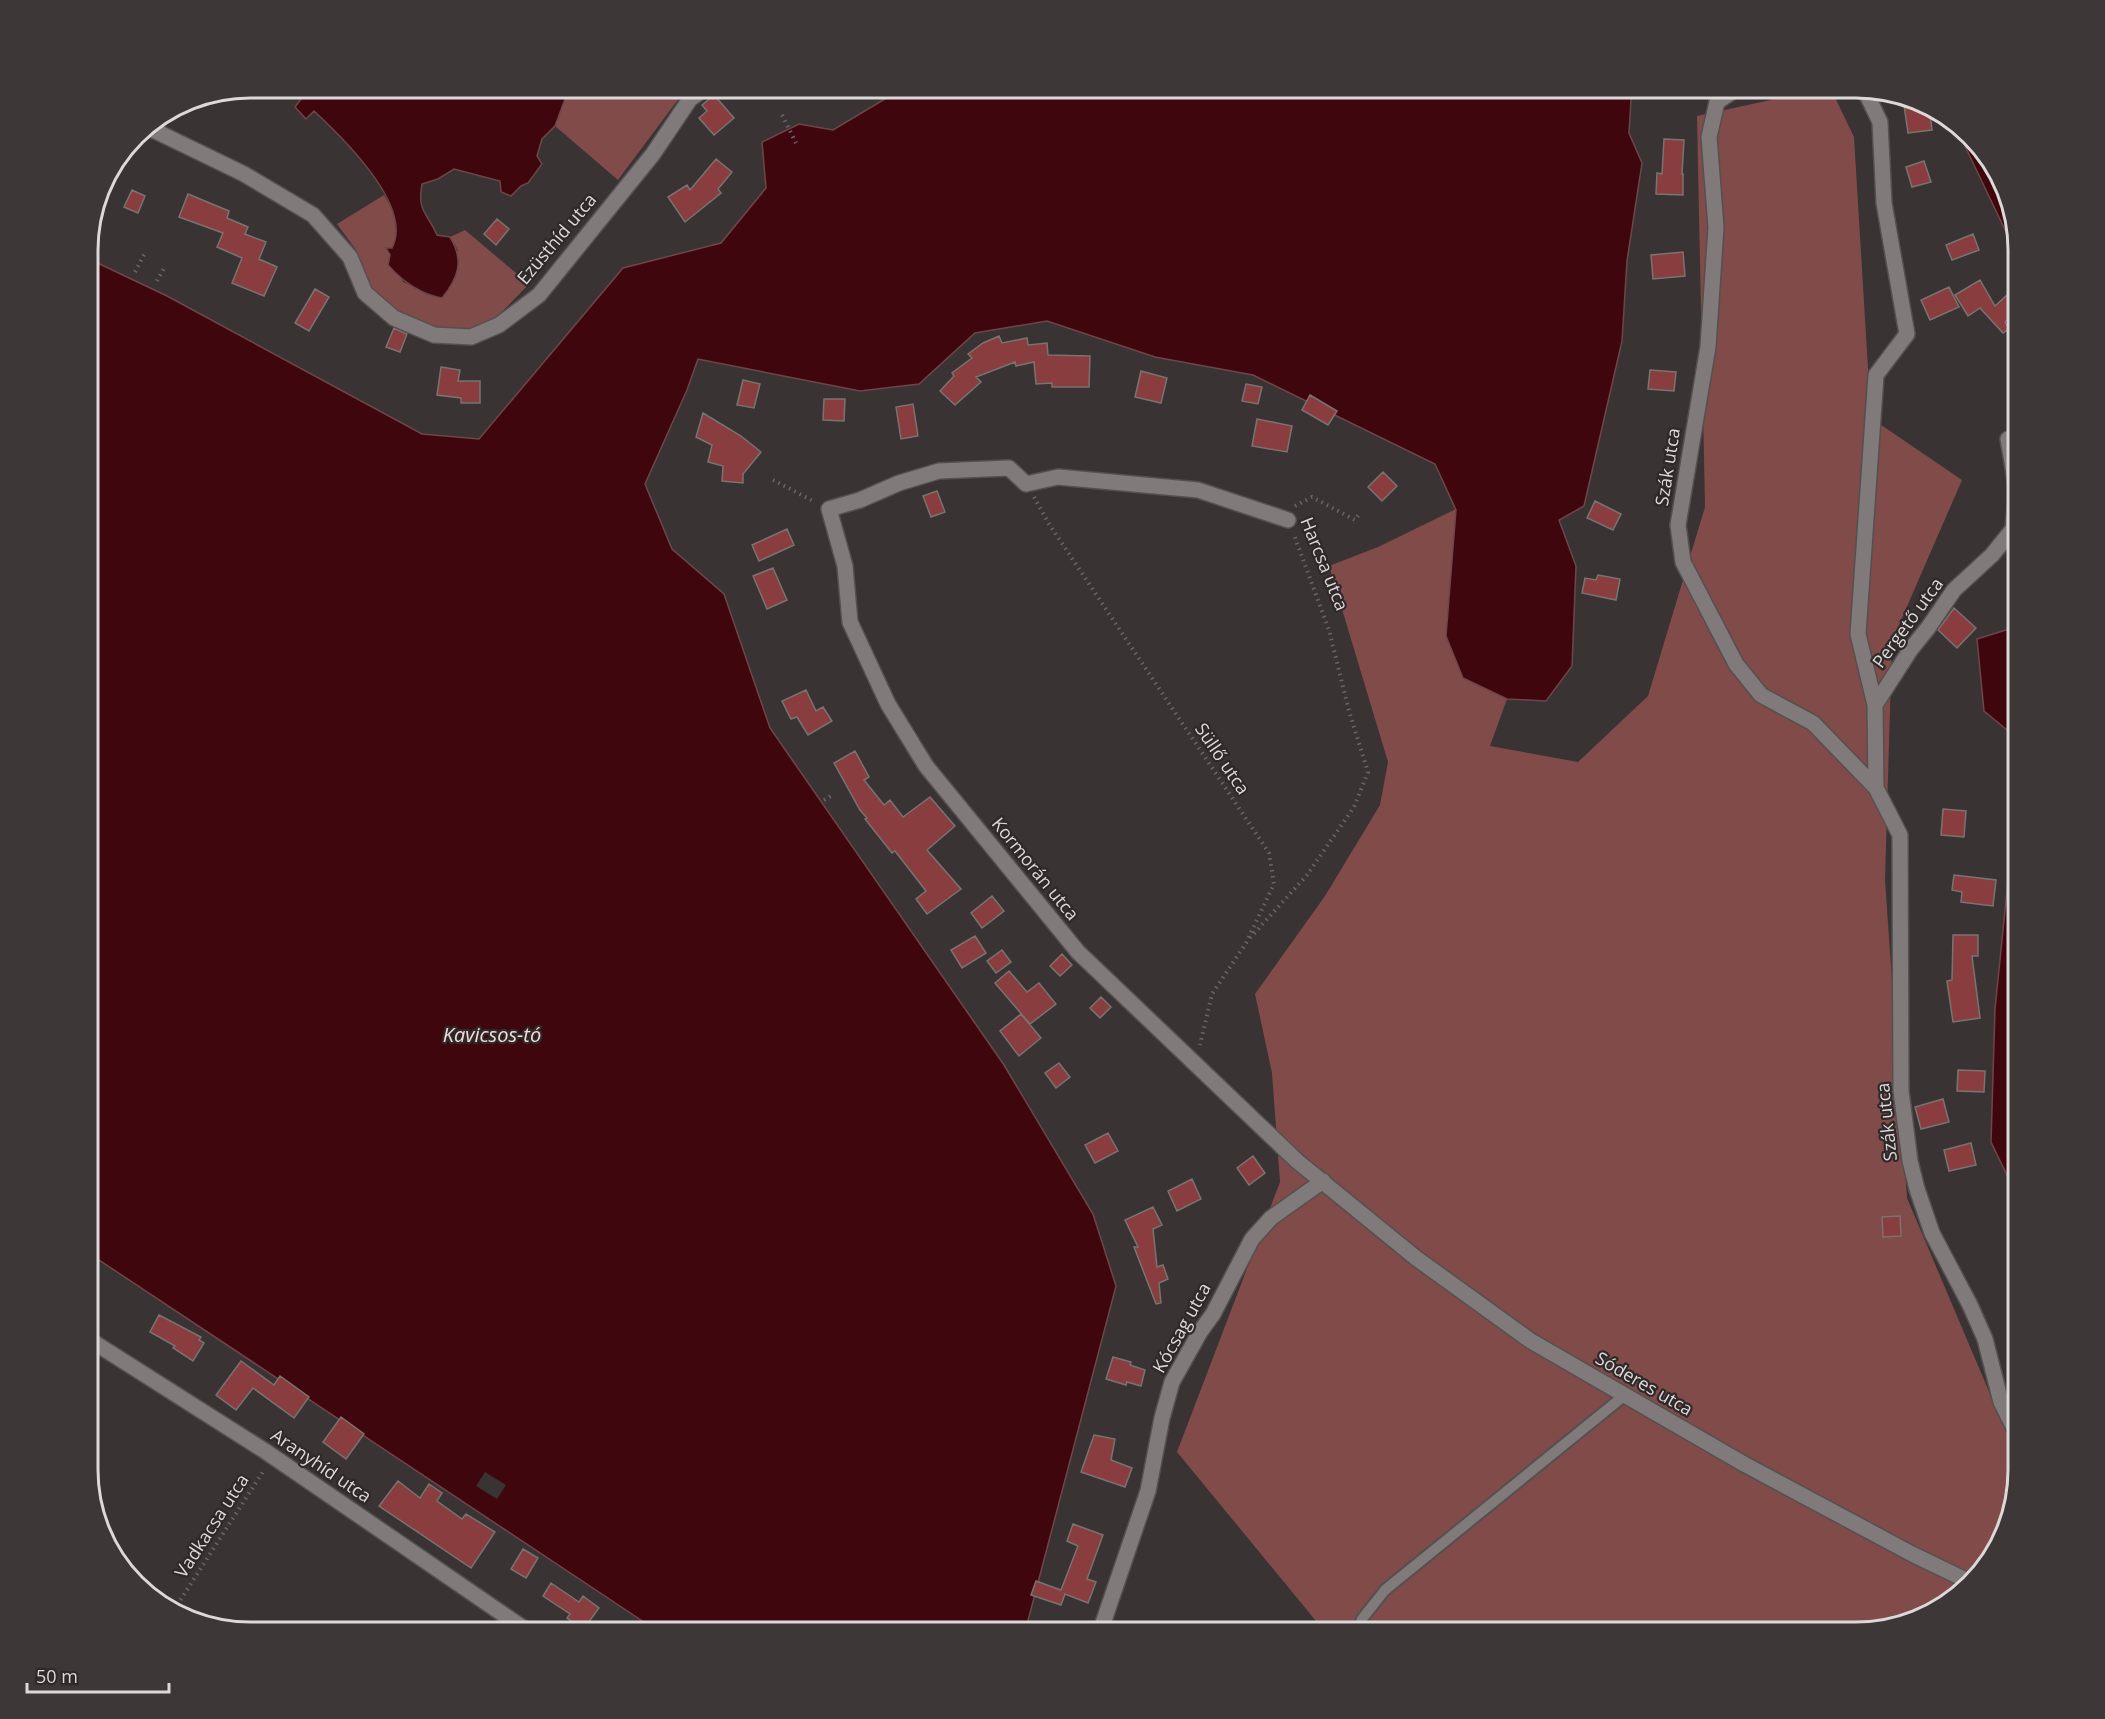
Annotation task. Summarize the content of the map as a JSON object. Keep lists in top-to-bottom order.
{
  "streets": {
    "street": [
      "Ezüsthíd utca",
      "Szák utca",
      "Harcsa utca",
      "Pergető utca",
      "Kormorán utca",
      "Kócsag utca",
      "Sóderes utca",
      "Aranyhíd utca"
    ],
    "path": ["Süllő utca", "Vadkacsa utca"]
  },
  "crossings": [
    ["Szák utca", "Pergető utca"],
    ["Harcsa utca", "Süllő utca"],
    ["Süllő utca", "Kormorán utca"],
    ["Kormorán utca", "Kócsag utca"],
    ["Kormorán utca", "Sóderes utca"],
    ["Kócsag utca", "Sóderes utca"],
    ["Aranyhíd utca", "Vadkacsa utca"]
  ],
  "water": ["Kavicsos-tó"],
  "scale_bar": "50 m"
}
